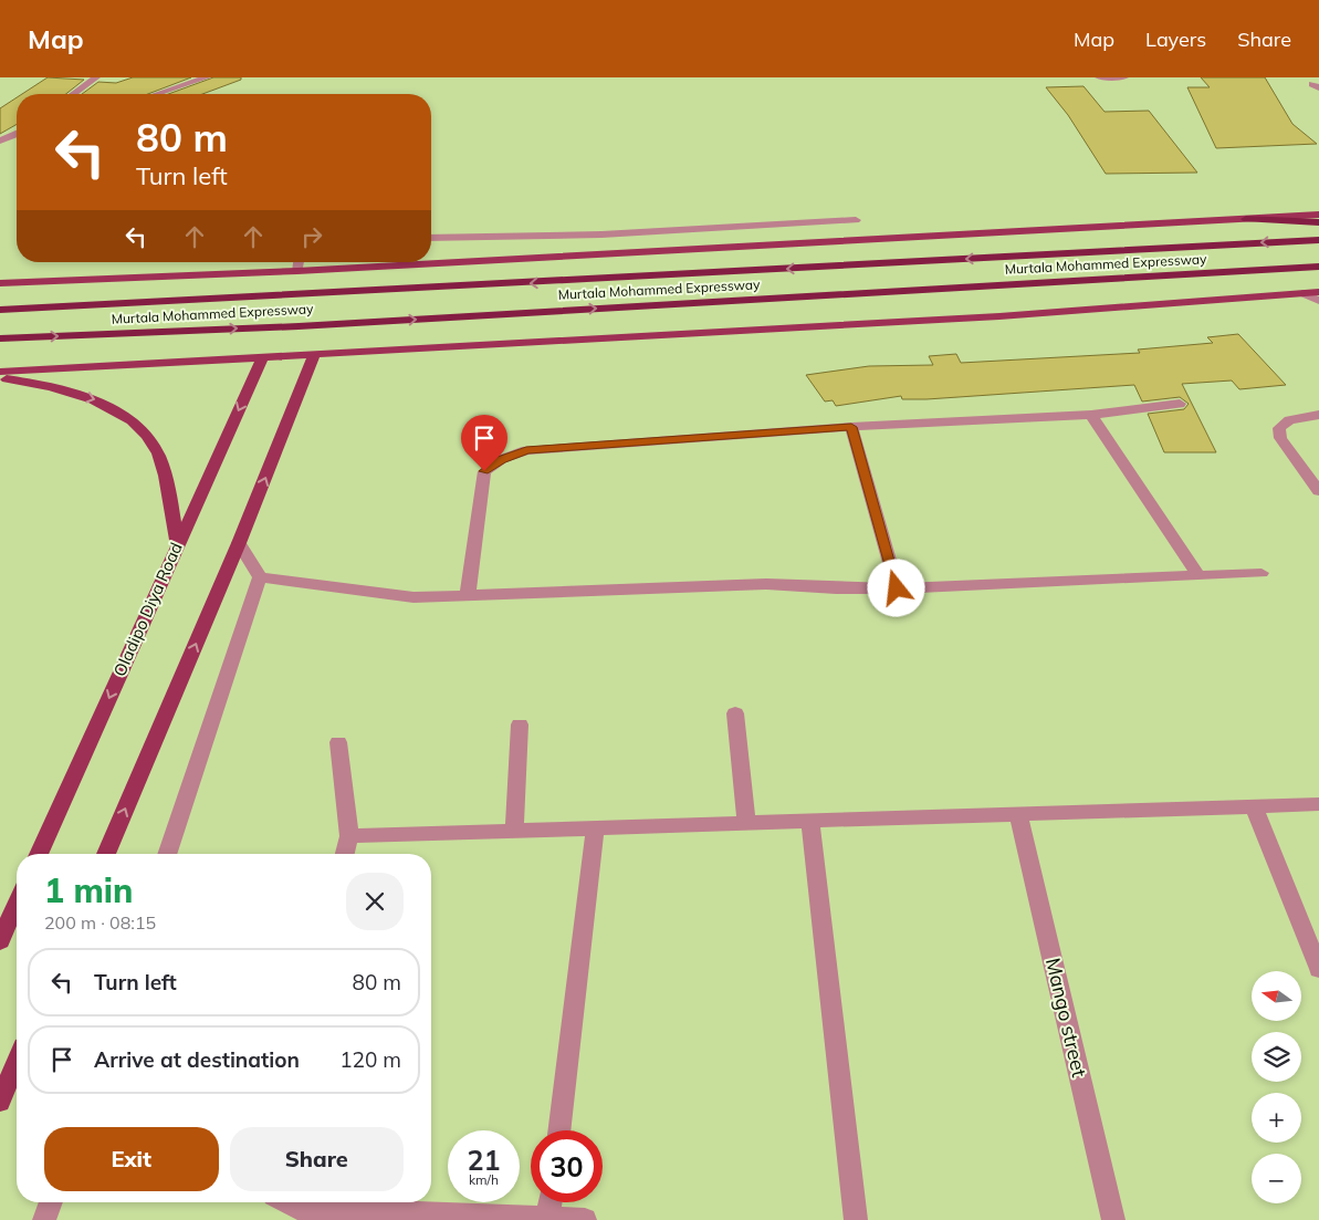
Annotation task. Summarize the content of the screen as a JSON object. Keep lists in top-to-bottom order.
{
  "streets": {
    "highway": ["Murtala Mohammed Expressway"],
    "main road": ["Oladipo Diya Road"],
    "street": ["Mango street"]
  },
  "north": "left",
  "page": {
    "header": "Map",
    "nav": ["Map", "Layers", "Share"],
    "turn": ["80 m", "Turn left"],
    "heading": ["1 min", "200 m · 08:15"],
    "list": [
      {
        "name": "Turn left",
        "value": "80 m"
      },
      {
        "name": "Arrive at destination",
        "value": "120 m"
      }
    ],
    "map_buttons": ["+", "−"],
    "buttons": ["Exit", "Share"],
    "speed": "21 km/h",
    "limit": "30"
  }
}
